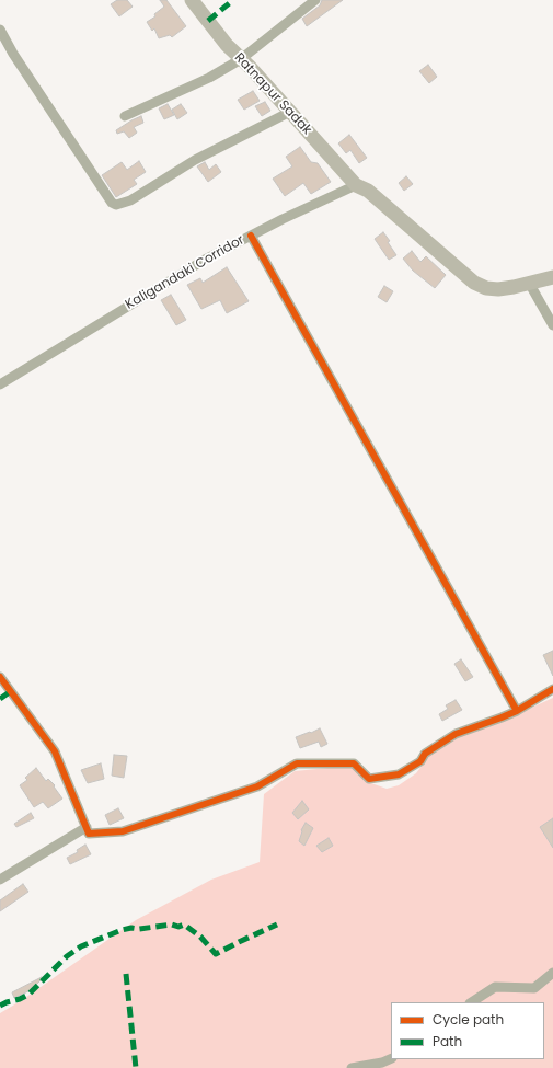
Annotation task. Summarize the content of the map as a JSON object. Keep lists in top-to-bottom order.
{
  "streets": {
    "main road": ["Ratnapur Sadak"],
    "street": ["Kaligandaki Corridor"]
  },
  "crossings": [
    ["Ratnapur Sadak", "Kaligandaki Corridor"]
  ],
  "legend": ["Cycle path", "Path"]
}
